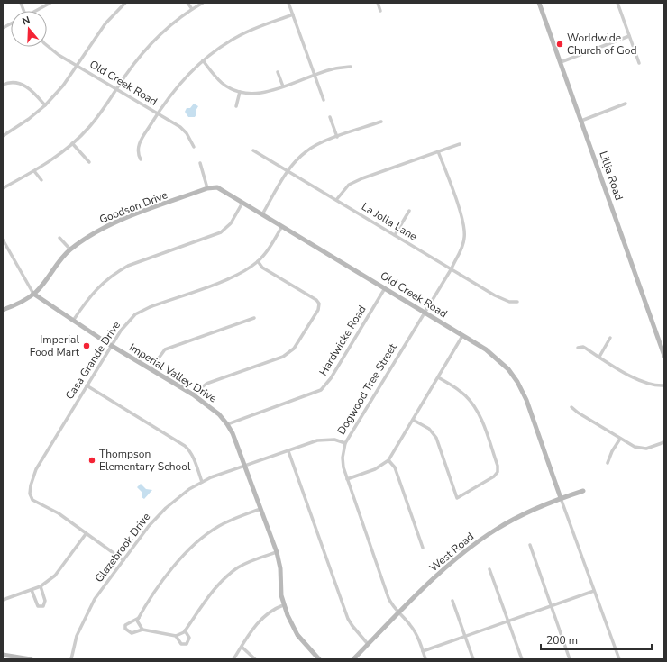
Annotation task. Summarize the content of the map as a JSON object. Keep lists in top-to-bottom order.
{
  "streets": {
    "street": [
      "Old Creek Road",
      "Lillja Road",
      "Goodson Drive",
      "La Jolla Lane",
      "Hardwicke Road",
      "Casa Grande Drive",
      "Imperial Valley Drive",
      "Dogwood Tree Street",
      "Glazebrook Drive",
      "West Road"
    ]
  },
  "crossings": [
    ["Old Creek Road", "Goodson Drive"],
    ["Old Creek Road", "Hardwicke Road"],
    ["Old Creek Road", "Casa Grande Drive"],
    ["Old Creek Road", "Dogwood Tree Street"],
    ["Old Creek Road", "West Road"],
    ["Goodson Drive", "Imperial Valley Drive"],
    ["La Jolla Lane", "Dogwood Tree Street"],
    ["Hardwicke Road", "Imperial Valley Drive"],
    ["Casa Grande Drive", "Imperial Valley Drive"],
    ["Casa Grande Drive", "Glazebrook Drive"],
    ["Imperial Valley Drive", "Glazebrook Drive"],
    ["Dogwood Tree Street", "Glazebrook Drive"],
    ["Dogwood Tree Street", "West Road"]
  ],
  "places": ["Worldwide Church of God", "Imperial Food Mart", "Thompson Elementary School"],
  "scale_bar": "200 m",
  "north": "top"
}
